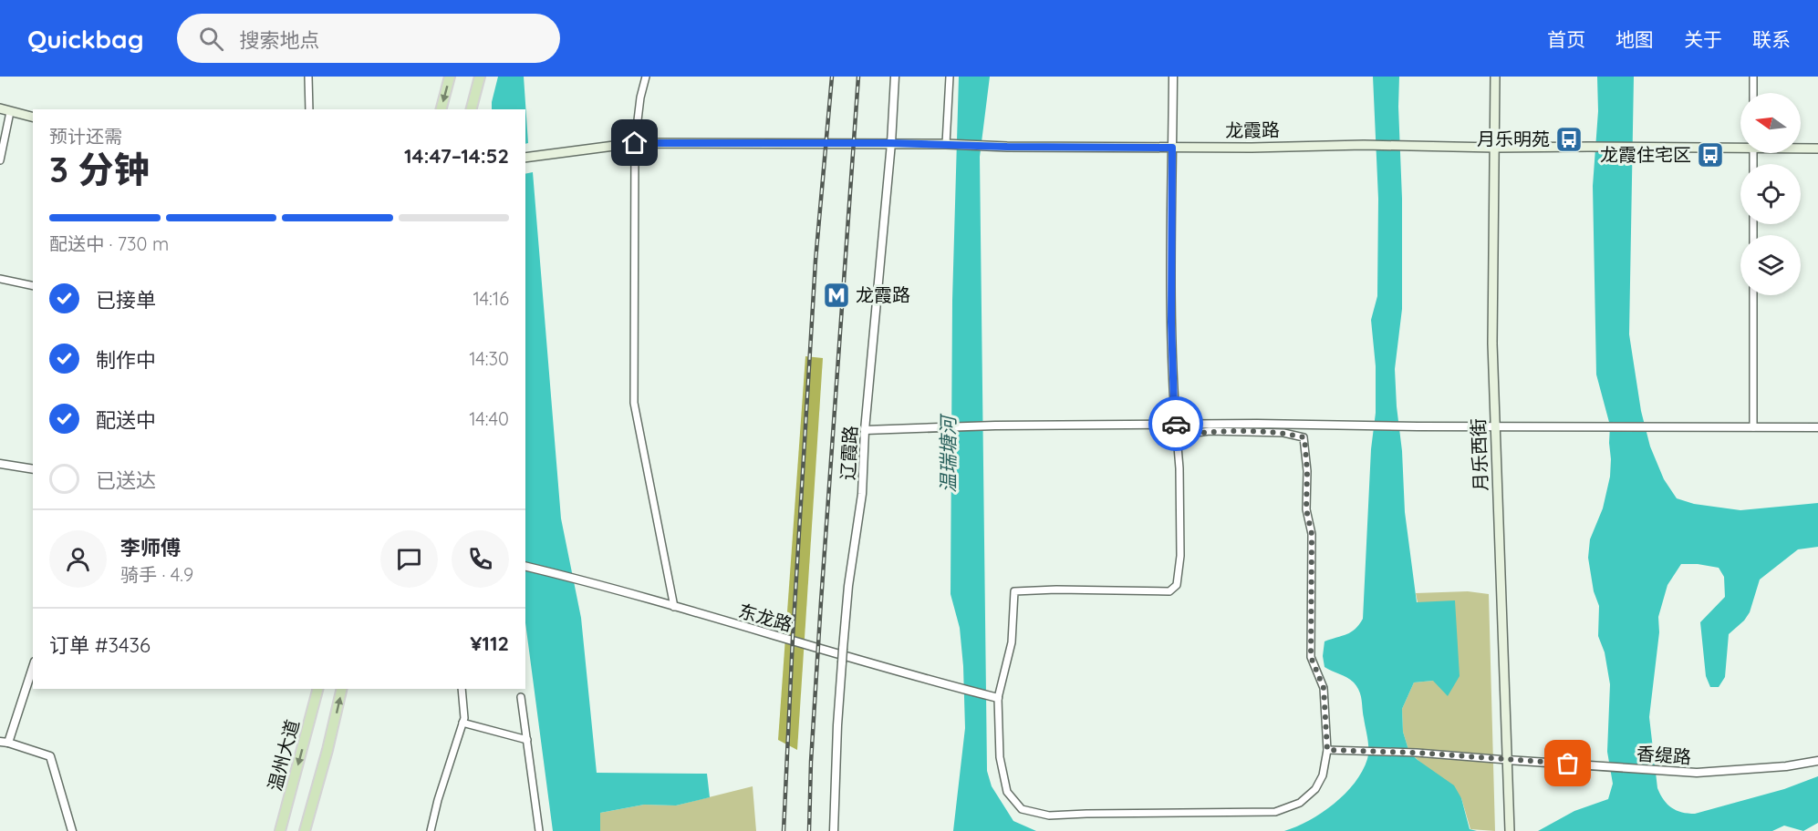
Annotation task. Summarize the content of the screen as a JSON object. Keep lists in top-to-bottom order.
{
  "streets": {
    "main road": ["龙霞路", "月乐西街", "温州大道"],
    "street": ["辽霞路", "东龙路", "香缇路"]
  },
  "crossings": [
    ["龙霞路", "辽霞路"],
    ["龙霞路", "月乐西街"],
    ["月乐西街", "香缇路"]
  ],
  "water": ["温瑞塘河"],
  "places": {
    "bus stop": ["月乐明苑", "龙霞住宅区"],
    "metro station": ["龙霞路"]
  },
  "north": "left",
  "page": {
    "header": "Quickbag",
    "search": "搜索地点",
    "nav": [
      "首页",
      "地图",
      "关于",
      "联系"
    ],
    "heading": ["3 分钟", "预计还需", "14:47–14:52"],
    "panel": [
      "李师傅",
      "骑手 · 4.9",
      "订单 #3436",
      "¥112"
    ],
    "bar": "配送中 · 730 m",
    "list": [
      ["已接单", "14:16"],
      ["制作中", "14:30"],
      ["配送中", "14:40"],
      "已送达"
    ]
  }
}
